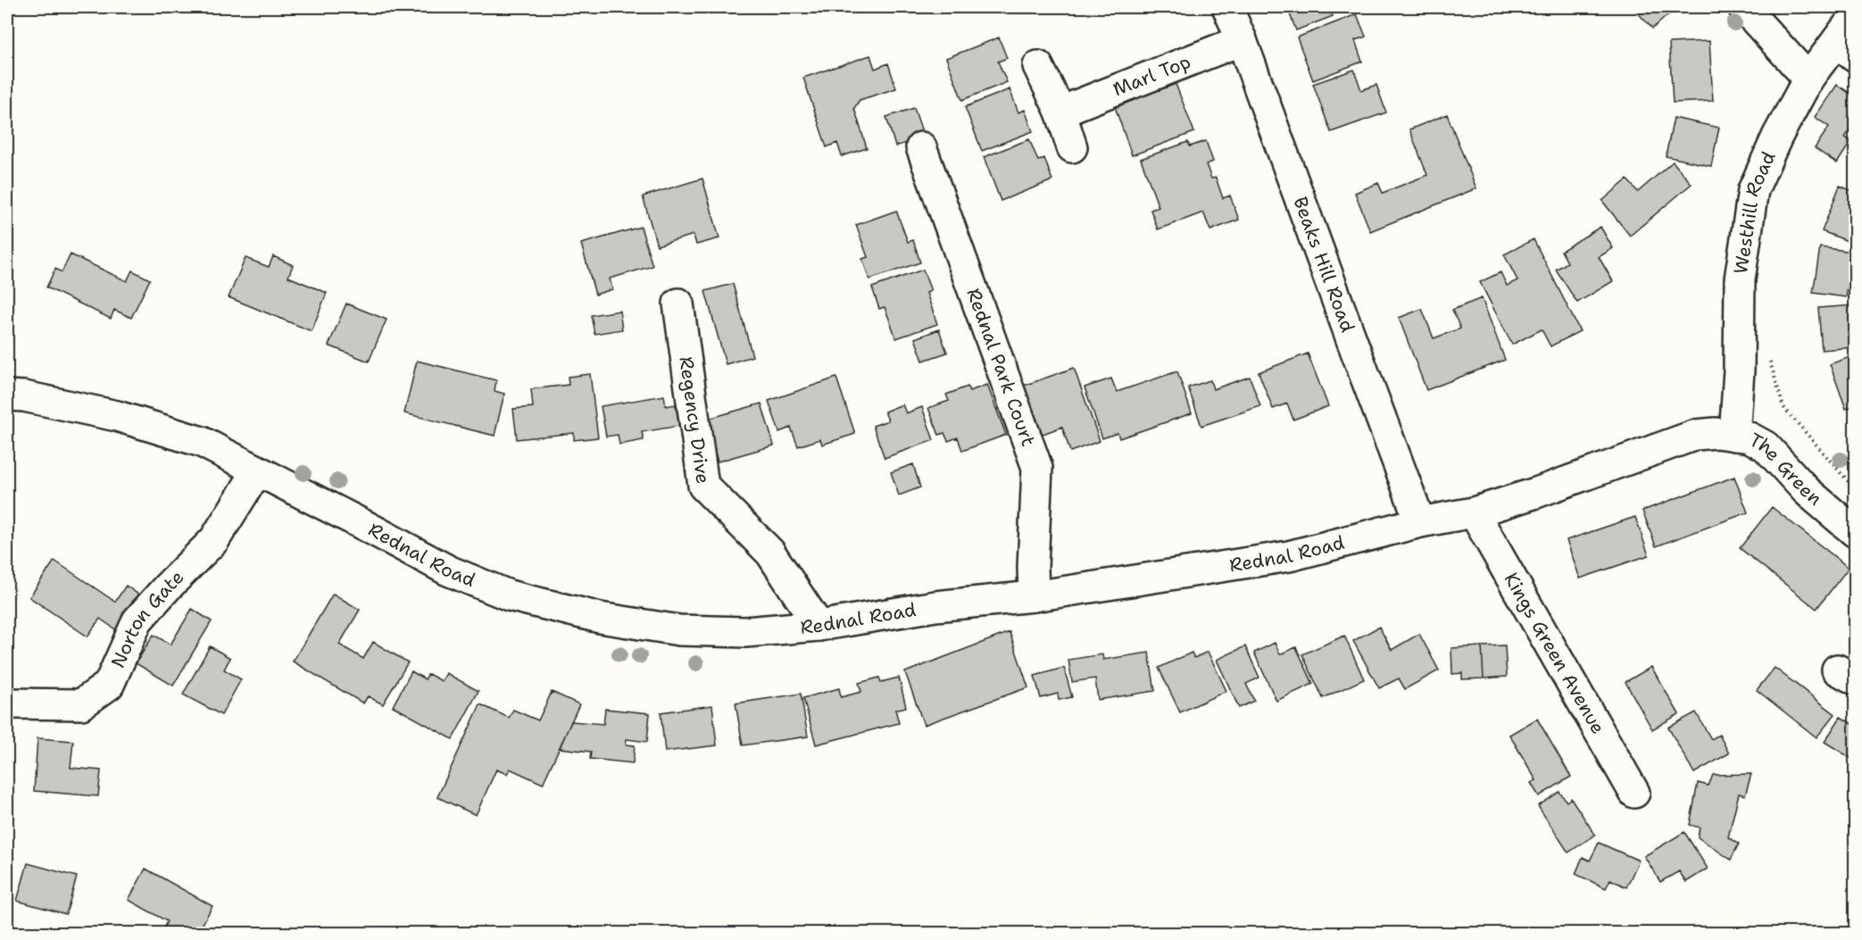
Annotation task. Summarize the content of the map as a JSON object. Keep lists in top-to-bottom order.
{
  "streets": {
    "street": [
      "Marl Top",
      "Westhill Road",
      "Beaks Hill Road",
      "Rednal Park Court",
      "Regency Drive",
      "The Green",
      "Rednal Road",
      "Norton Gate",
      "Kings Green Avenue"
    ]
  },
  "crossings": [
    ["Marl Top", "Beaks Hill Road"],
    ["Westhill Road", "The Green"],
    ["Westhill Road", "Rednal Road"],
    ["Beaks Hill Road", "Rednal Road"],
    ["Rednal Park Court", "Rednal Road"],
    ["Regency Drive", "Rednal Road"],
    ["The Green", "Rednal Road"],
    ["Rednal Road", "Norton Gate"],
    ["Rednal Road", "Kings Green Avenue"]
  ]
}
